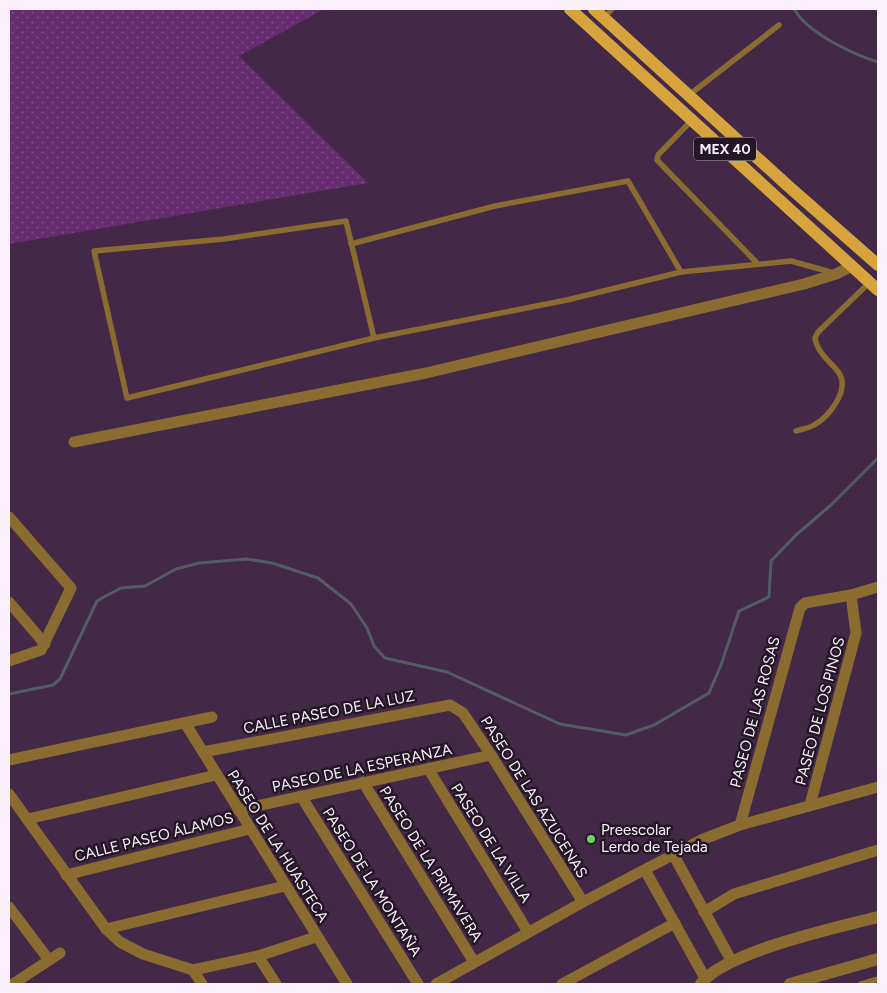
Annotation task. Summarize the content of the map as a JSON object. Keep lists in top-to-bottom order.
{
  "streets": {
    "main road": ["MEX 40"],
    "street": [
      "PASEO DE LOS PINOS",
      "CALLE PASEO DE LA LUZ",
      "PASEO DE LAS ROSAS",
      "PASEO DE LA ESPERANZA",
      "PASEO DE LAS AZUCENAS",
      "CALLE PASEO ÁLAMOS",
      "PASEO DE LA VILLA",
      "PASEO DE LA HUASTECA",
      "PASEO DE LA PRIMAVERA",
      "PASEO DE LA MONTAÑA"
    ]
  },
  "crossings": [
    ["PASEO DE LOS PINOS", "PASEO DE LAS ROSAS"],
    ["CALLE PASEO DE LA LUZ", "PASEO DE LAS AZUCENAS"],
    ["CALLE PASEO DE LA LUZ", "PASEO DE LA HUASTECA"],
    ["PASEO DE LA ESPERANZA", "PASEO DE LAS AZUCENAS"],
    ["PASEO DE LA ESPERANZA", "PASEO DE LA VILLA"],
    ["PASEO DE LA ESPERANZA", "PASEO DE LA HUASTECA"],
    ["PASEO DE LA ESPERANZA", "PASEO DE LA PRIMAVERA"],
    ["PASEO DE LA ESPERANZA", "PASEO DE LA MONTAÑA"],
    ["CALLE PASEO ÁLAMOS", "PASEO DE LA HUASTECA"]
  ],
  "places": ["Preescolar Lerdo de Tejada"]
}
